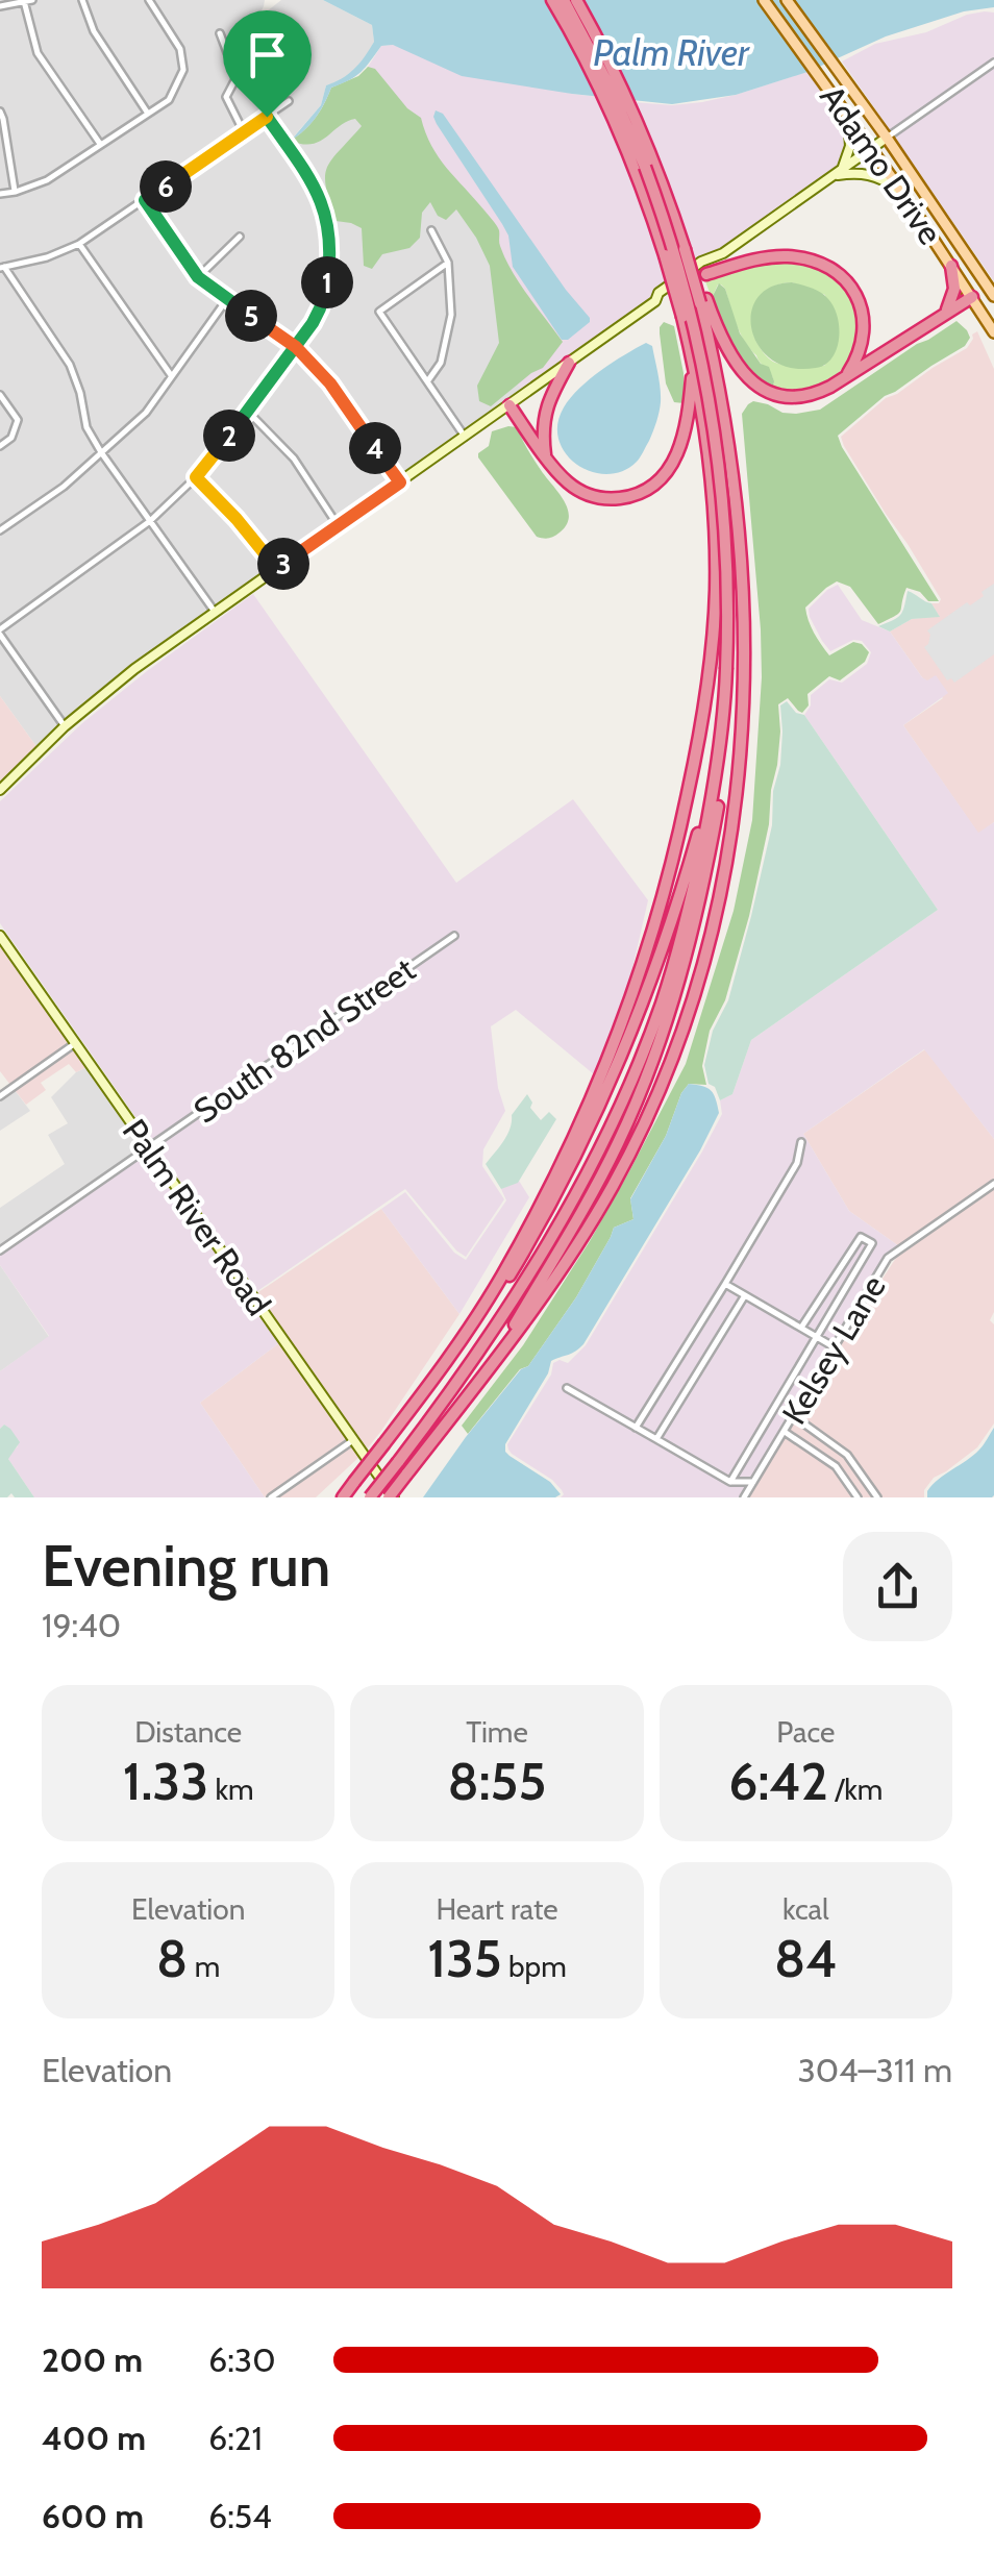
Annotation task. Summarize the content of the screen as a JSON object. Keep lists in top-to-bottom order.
{
  "streets": {
    "main road": ["Adamo Drive"],
    "street": ["South 82nd Street", "Palm River Road", "Kelsey Lane"]
  },
  "crossings": [
    ["South 82nd Street", "Palm River Road"]
  ],
  "water": ["Palm River"],
  "page": {
    "pins": [
      "6",
      "1",
      "5",
      "2",
      "4",
      "3"
    ],
    "heading": ["Evening run", "19:40"],
    "stats": [
      ["Distance", "1.33 km"],
      ["Time", "8:55"],
      ["Pace", "6:42 /km"],
      ["Elevation", "8 m"],
      ["Heart rate", "135 bpm"],
      ["kcal", "84"]
    ],
    "chart": ["Elevation", "304–311 m"],
    "list": [
      {
        "name": "200 m",
        "note": "6:30"
      },
      {
        "name": "400 m",
        "note": "6:21"
      },
      {
        "name": "600 m",
        "note": "6:54"
      }
    ]
  }
}
